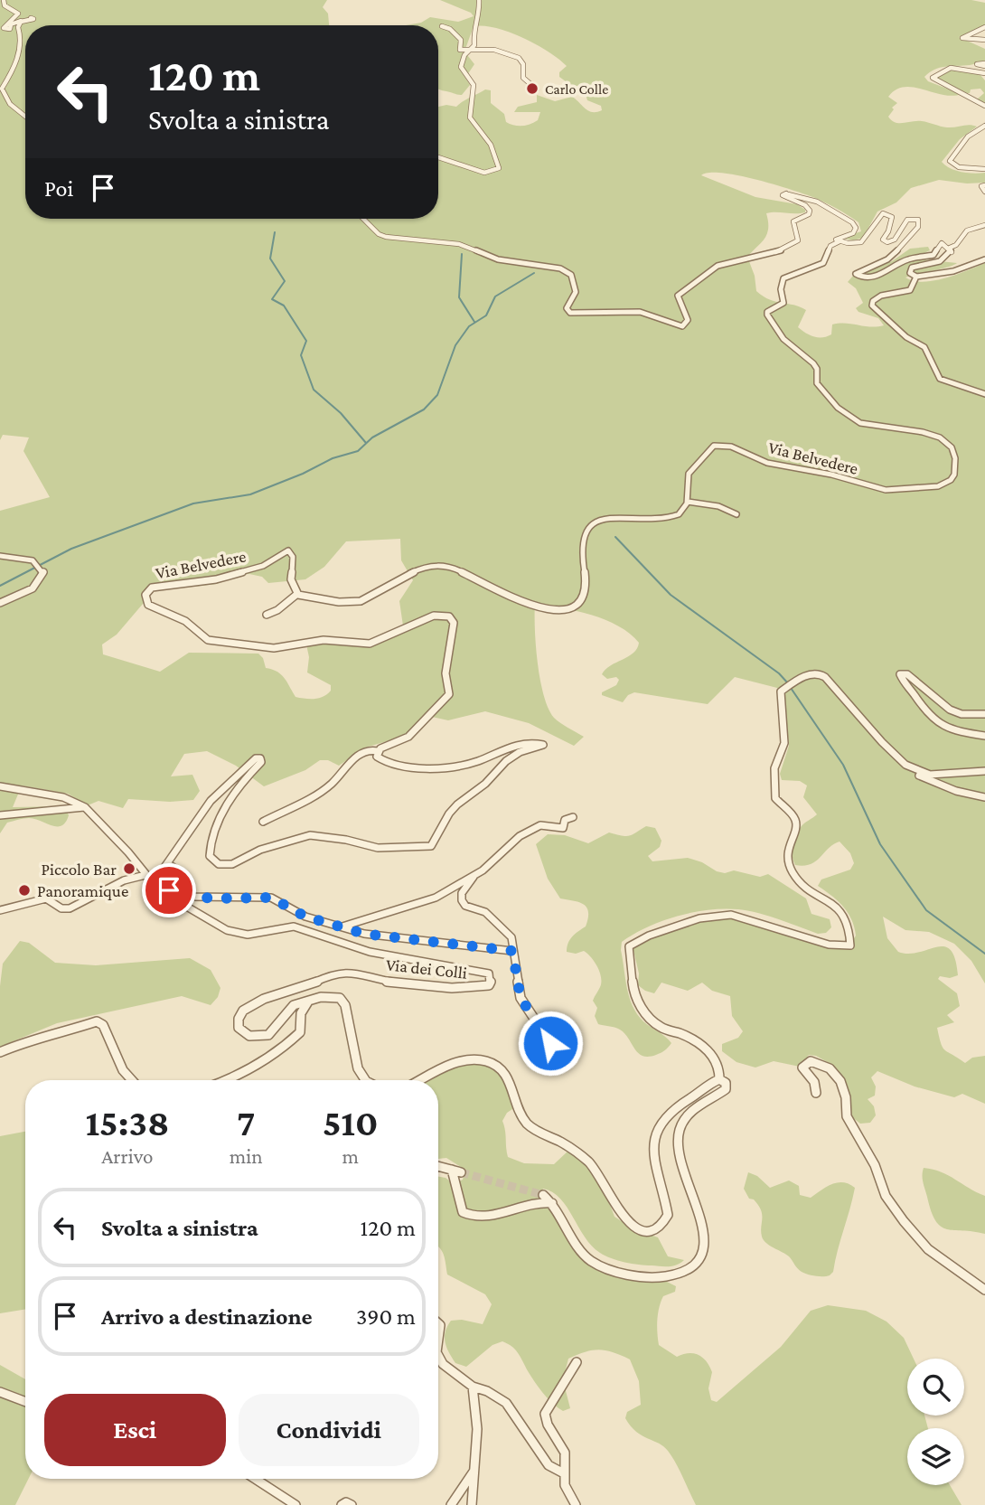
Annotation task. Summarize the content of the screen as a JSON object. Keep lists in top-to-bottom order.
{
  "streets": {
    "street": ["Via Belvedere", "Via dei Colli"]
  },
  "places": ["Carlo Colle", "Piccolo Bar", "Panoramique"],
  "page": {
    "turn": ["120 m", "Svolta a sinistra"],
    "then": "Poi",
    "eta": [
      "15:38",
      "Arrivo",
      "7",
      "min",
      "510",
      "m"
    ],
    "list": [
      {
        "name": "Svolta a sinistra",
        "value": "120 m"
      },
      {
        "name": "Arrivo a destinazione",
        "value": "390 m"
      }
    ],
    "buttons": ["Esci", "Condividi"]
  }
}
